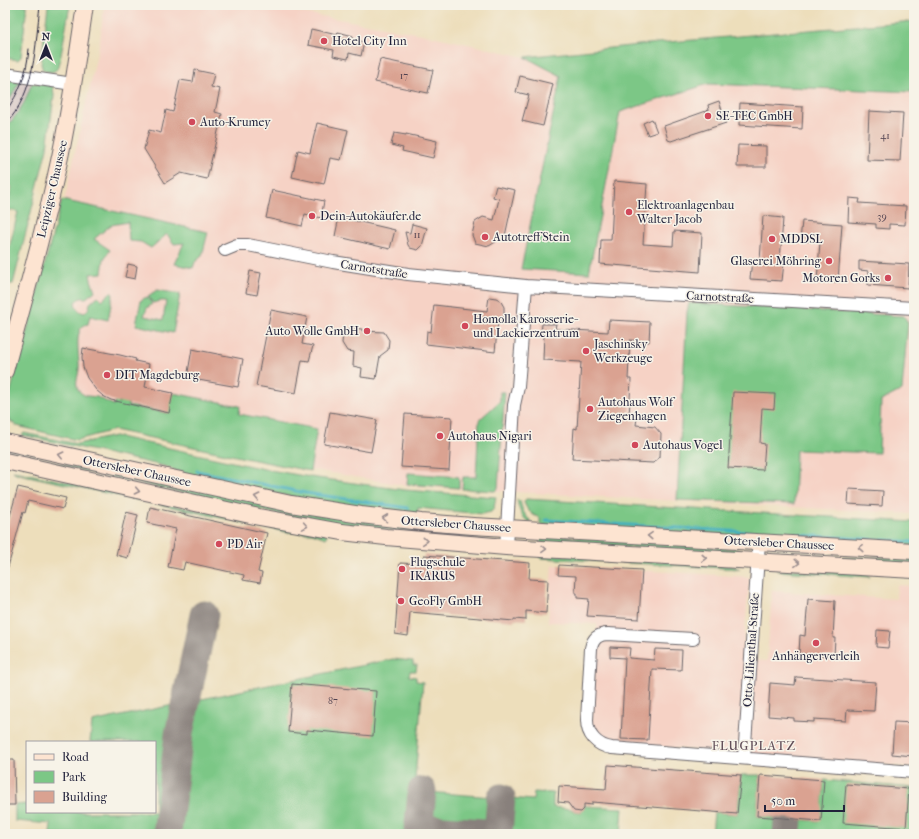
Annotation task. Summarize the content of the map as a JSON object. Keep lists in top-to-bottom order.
{
  "streets": {
    "main road": ["Leipziger Chaussee", "Ottersleber Chaussee"],
    "street": ["Carnotstraße", "Otto-Lilienthal-Straße"]
  },
  "crossings": [
    ["Ottersleber Chaussee", "Otto-Lilienthal-Straße"]
  ],
  "districts": ["FLUGPLATZ"],
  "places": [
    "Hotel City Inn",
    "SE-TEC GmbH",
    "Auto-Krumey",
    "Elektroanlagenbau Walter Jacob",
    "Dein-Autokäufer.de",
    "Autotreff Stein",
    "MDDSL",
    "Glaserei Möhring",
    "Motoren Gorks",
    "Homolla Karosserie- und Lackierzentrum",
    "Auto Wolle GmbH",
    "Jaschinsky Werkzeuge",
    "DIT Magdeburg",
    "Autohaus Wolf Ziegenhagen",
    "Autohaus Nigari",
    "Autohaus Vogel",
    "PD Air",
    "Flugschule IKARUS",
    "GeoFly GmbH",
    "Anhängerverleih"
  ],
  "house_numbers": [
    "17",
    "41",
    "39",
    "11",
    "87"
  ],
  "legend": ["Road", "Park", "Building"],
  "scale_bar": "50 m",
  "north": "top"
}
